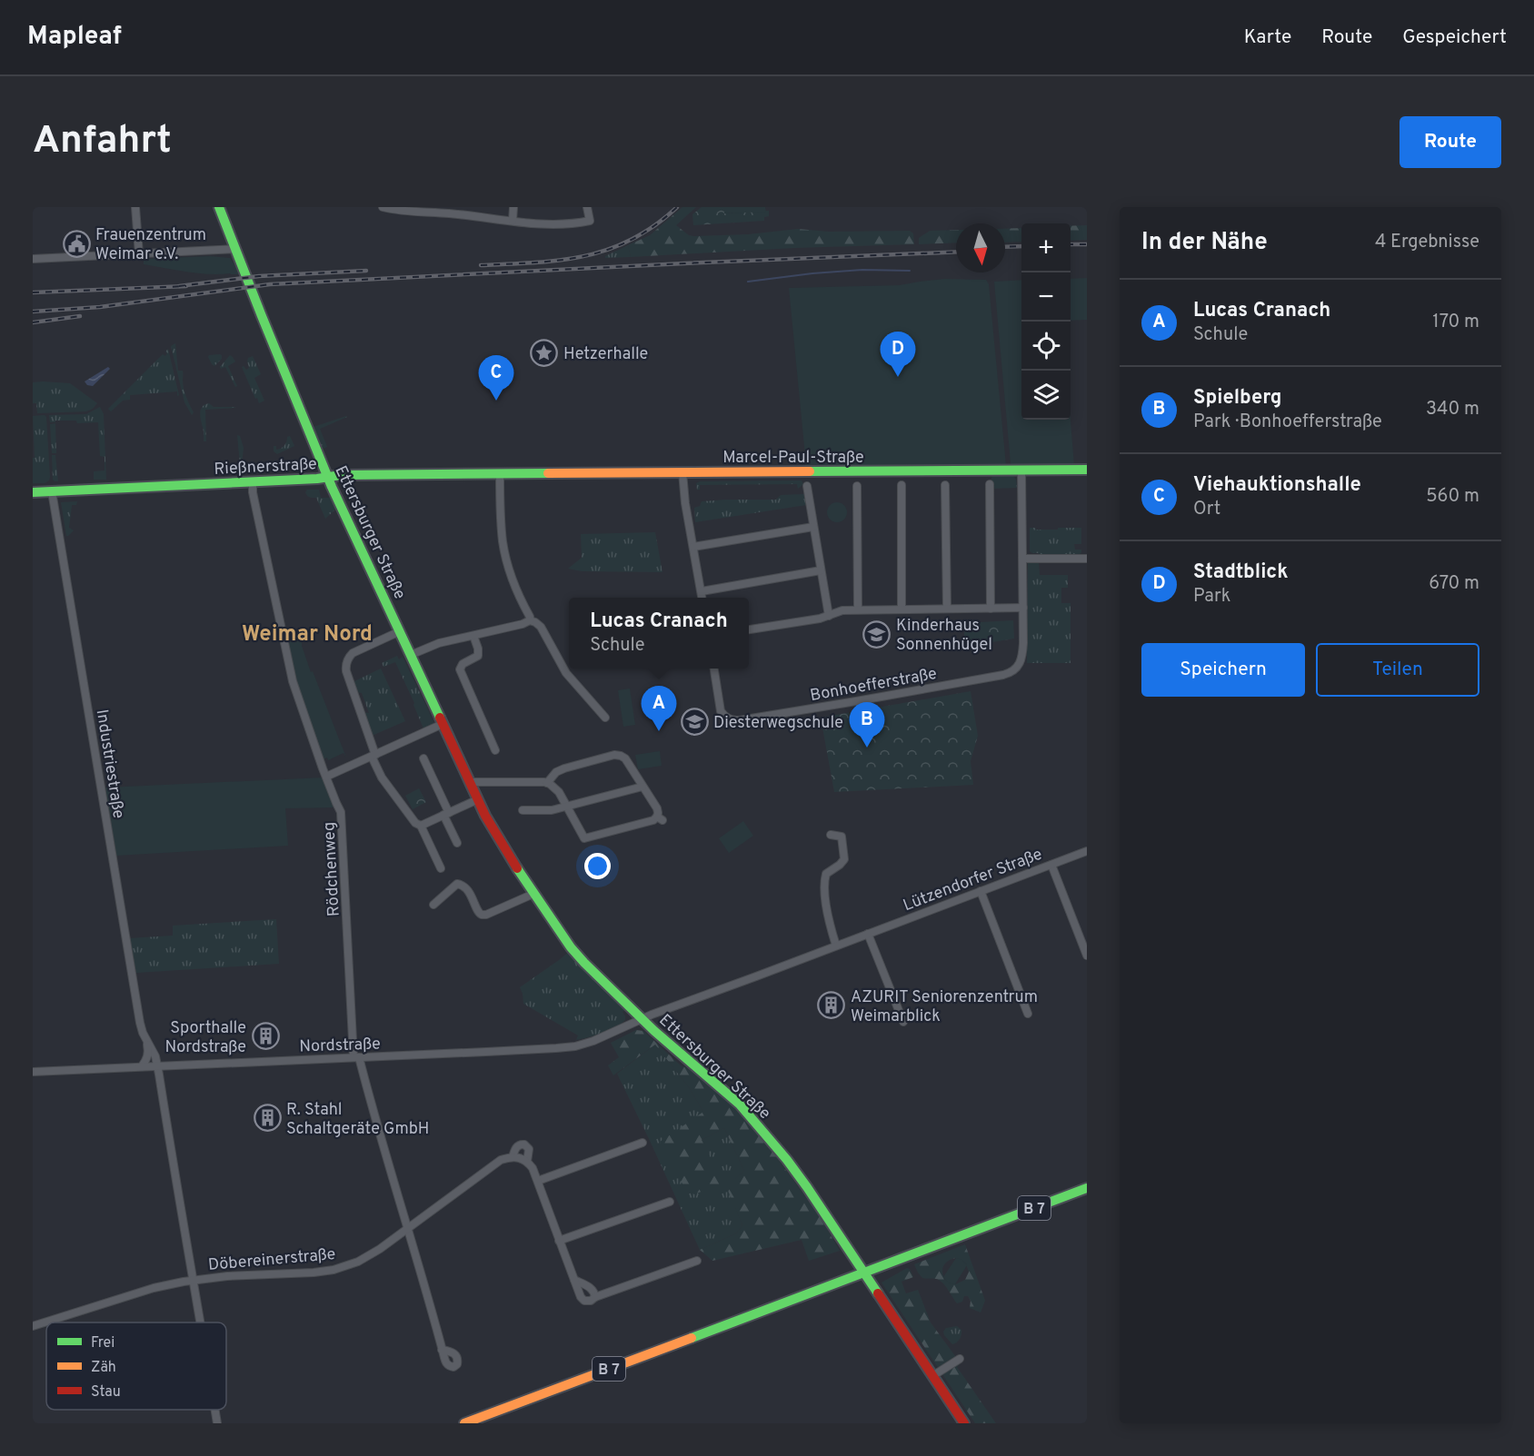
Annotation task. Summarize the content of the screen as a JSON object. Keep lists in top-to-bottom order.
{
  "streets": {
    "street": [
      "Marcel-Paul-Straße",
      "Rießnerstraße",
      "Ettersburger Straße",
      "Bonhoefferstraße",
      "Industriestraße",
      "Rödchenweg",
      "Lützendorfer Straße",
      "Nordstraße",
      "B 7",
      "Döbereinerstraße"
    ]
  },
  "crossings": [
    ["Marcel-Paul-Straße", "Rießnerstraße"],
    ["Marcel-Paul-Straße", "Bonhoefferstraße"],
    ["Rießnerstraße", "Ettersburger Straße"],
    ["Rießnerstraße", "Industriestraße"],
    ["Rießnerstraße", "Rödchenweg"],
    ["Ettersburger Straße", "Lützendorfer Straße"],
    ["Ettersburger Straße", "Nordstraße"],
    ["Ettersburger Straße", "B 7"],
    ["Industriestraße", "Nordstraße"],
    ["Industriestraße", "Döbereinerstraße"],
    ["Rödchenweg", "Nordstraße"],
    ["Rödchenweg", "Döbereinerstraße"],
    ["Lützendorfer Straße", "Nordstraße"]
  ],
  "districts": ["Weimar Nord"],
  "places": {
    "public building": ["Frauenzentrum Weimar e.V."],
    "place": ["Hetzerhalle"],
    "school or university": ["Kinderhaus Sonnenhügel", "Diesterwegschule"],
    "building": ["AZURIT Seniorenzentrum Weimarblick", "Sporthalle Nordstraße", "R. Stahl Schaltgeräte GmbH"]
  },
  "legend": ["Frei", "Zäh", "Stau"],
  "north": "bottom",
  "page": {
    "header": "Mapleaf",
    "nav": ["Karte", "Route", "Gespeichert"],
    "buttons": [
      "Route",
      ["Speichern", "Teilen"]
    ],
    "title": "Anfahrt",
    "heading": ["In der Nähe", "4 Ergebnisse"],
    "map_buttons": ["+", "−"],
    "list": [
      {
        "mark": "A",
        "name": "Lucas Cranach",
        "note": "Schule",
        "value": "170 m"
      },
      {
        "mark": "B",
        "name": "Spielberg",
        "note": "Park · Bonhoefferstraße",
        "value": "340 m"
      },
      {
        "mark": "C",
        "name": "Viehauktionshalle",
        "note": "Ort",
        "value": "560 m"
      },
      {
        "mark": "D",
        "name": "Stadtblick",
        "note": "Park",
        "value": "670 m"
      }
    ],
    "pins": [
      "D",
      "C",
      "A",
      "B"
    ],
    "popup": ["Lucas Cranach", "Schule"]
  }
}
